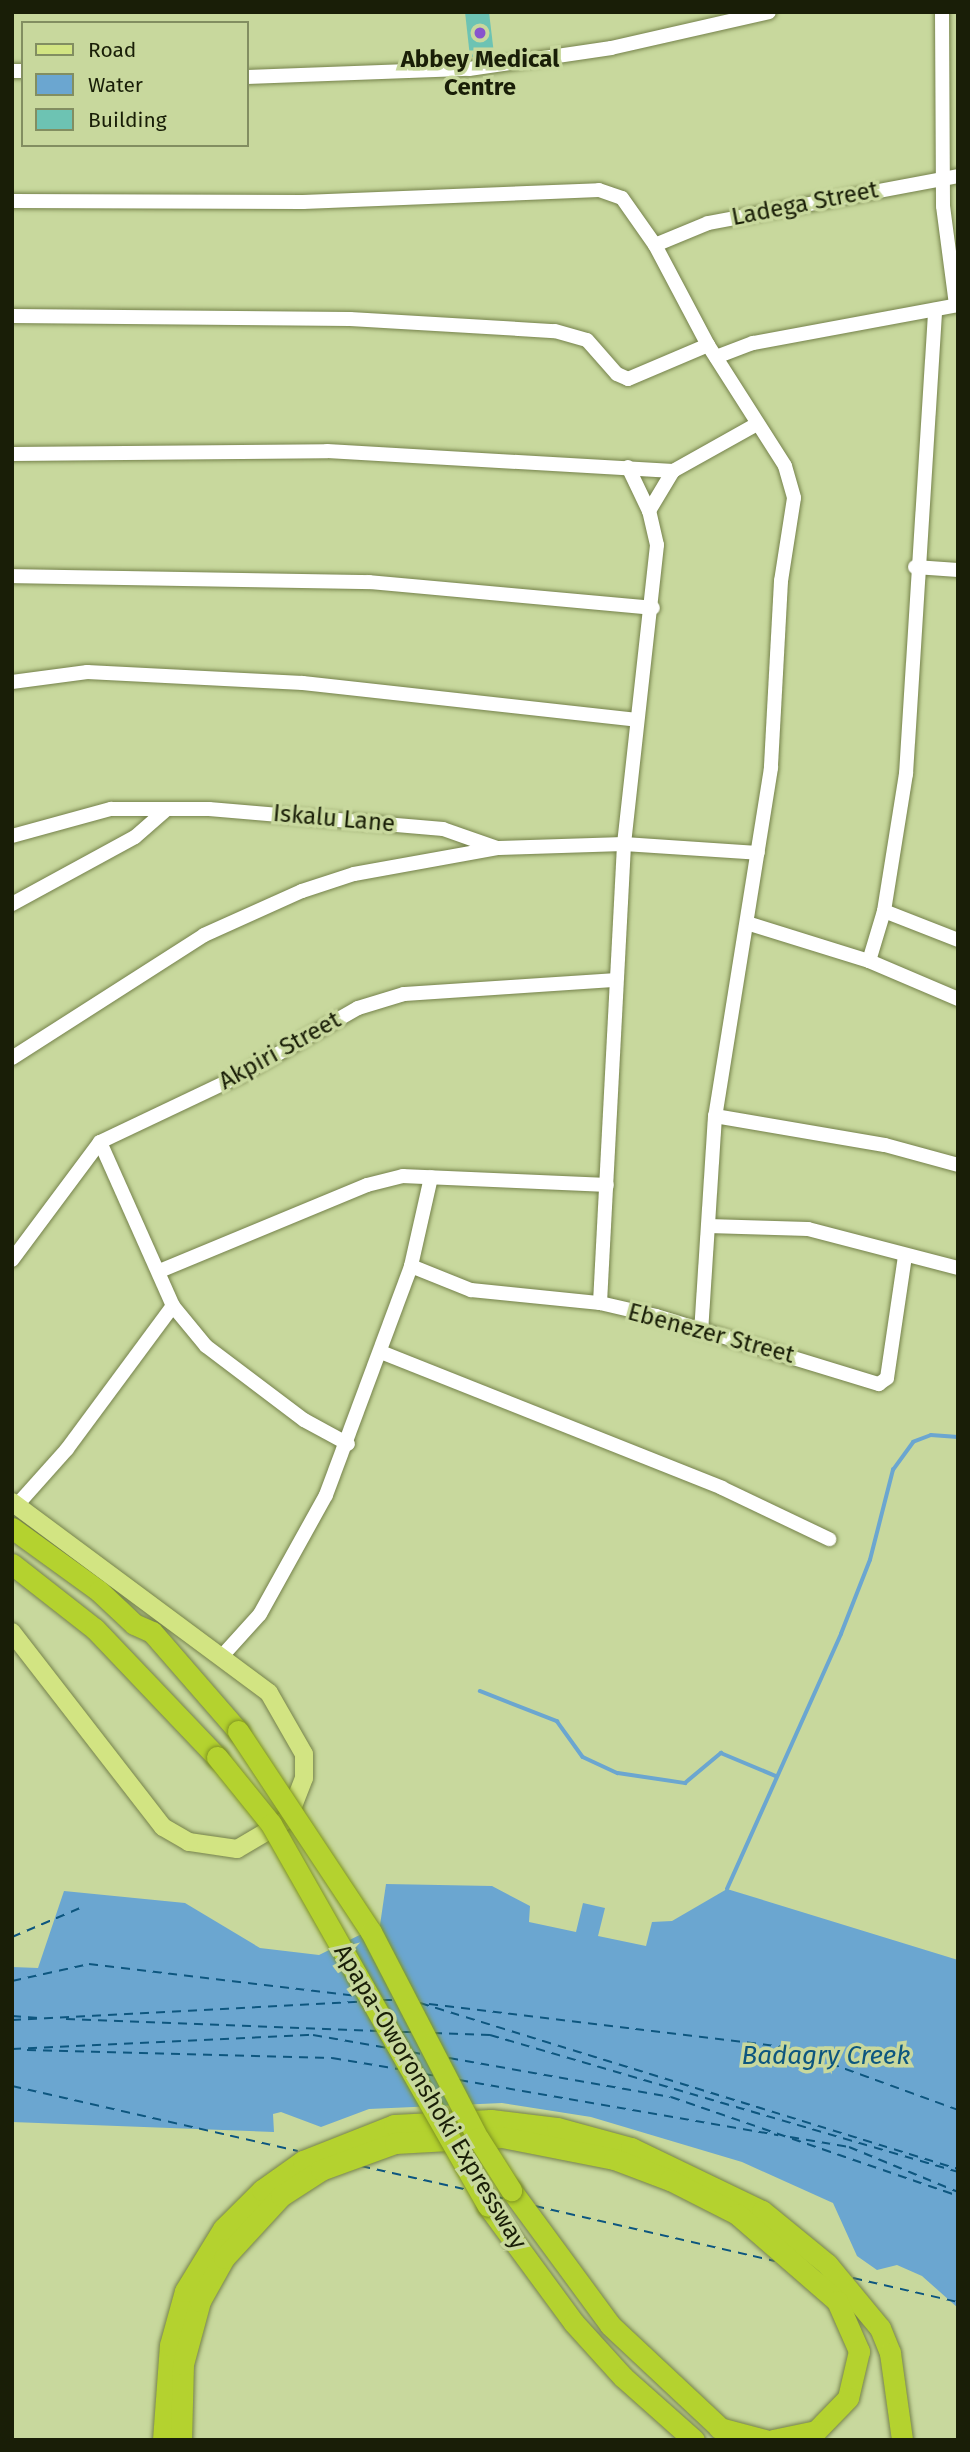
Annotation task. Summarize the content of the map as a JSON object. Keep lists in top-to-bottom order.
{
  "streets": {
    "highway": ["Apapa-Oworonshoki Expressway"],
    "street": [
      "Ladega Street",
      "Iskalu Lane",
      "Akpiri Street",
      "Ebenezer Street"
    ]
  },
  "water": ["Badagry Creek"],
  "places": ["Abbey Medical Centre"],
  "legend": ["Road", "Water", "Building"]
}
